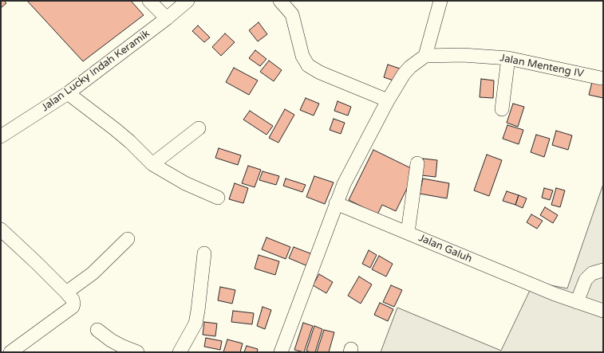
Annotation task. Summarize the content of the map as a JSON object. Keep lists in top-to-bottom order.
{
  "streets": {
    "street": ["Jalan Menteng IV", "Jalan Lucky Indah Keramik", "Jalan Galuh"]
  }
}
